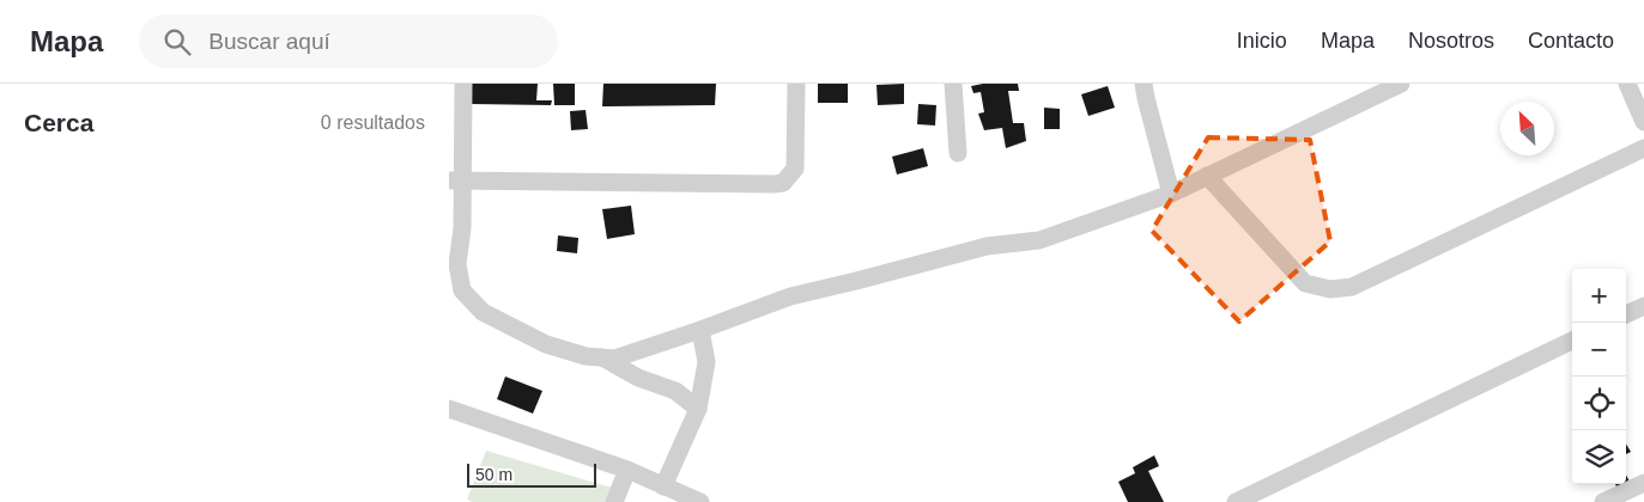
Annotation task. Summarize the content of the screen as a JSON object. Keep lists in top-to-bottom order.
{
  "scale_bar": "50 m",
  "north": "top left",
  "page": {
    "header": "Mapa",
    "search": "Buscar aquí",
    "nav": [
      "Inicio",
      "Mapa",
      "Nosotros",
      "Contacto"
    ],
    "heading": ["Cerca", "0 resultados"],
    "map_buttons": ["+", "−"],
    "scale": "50 m"
  }
}
